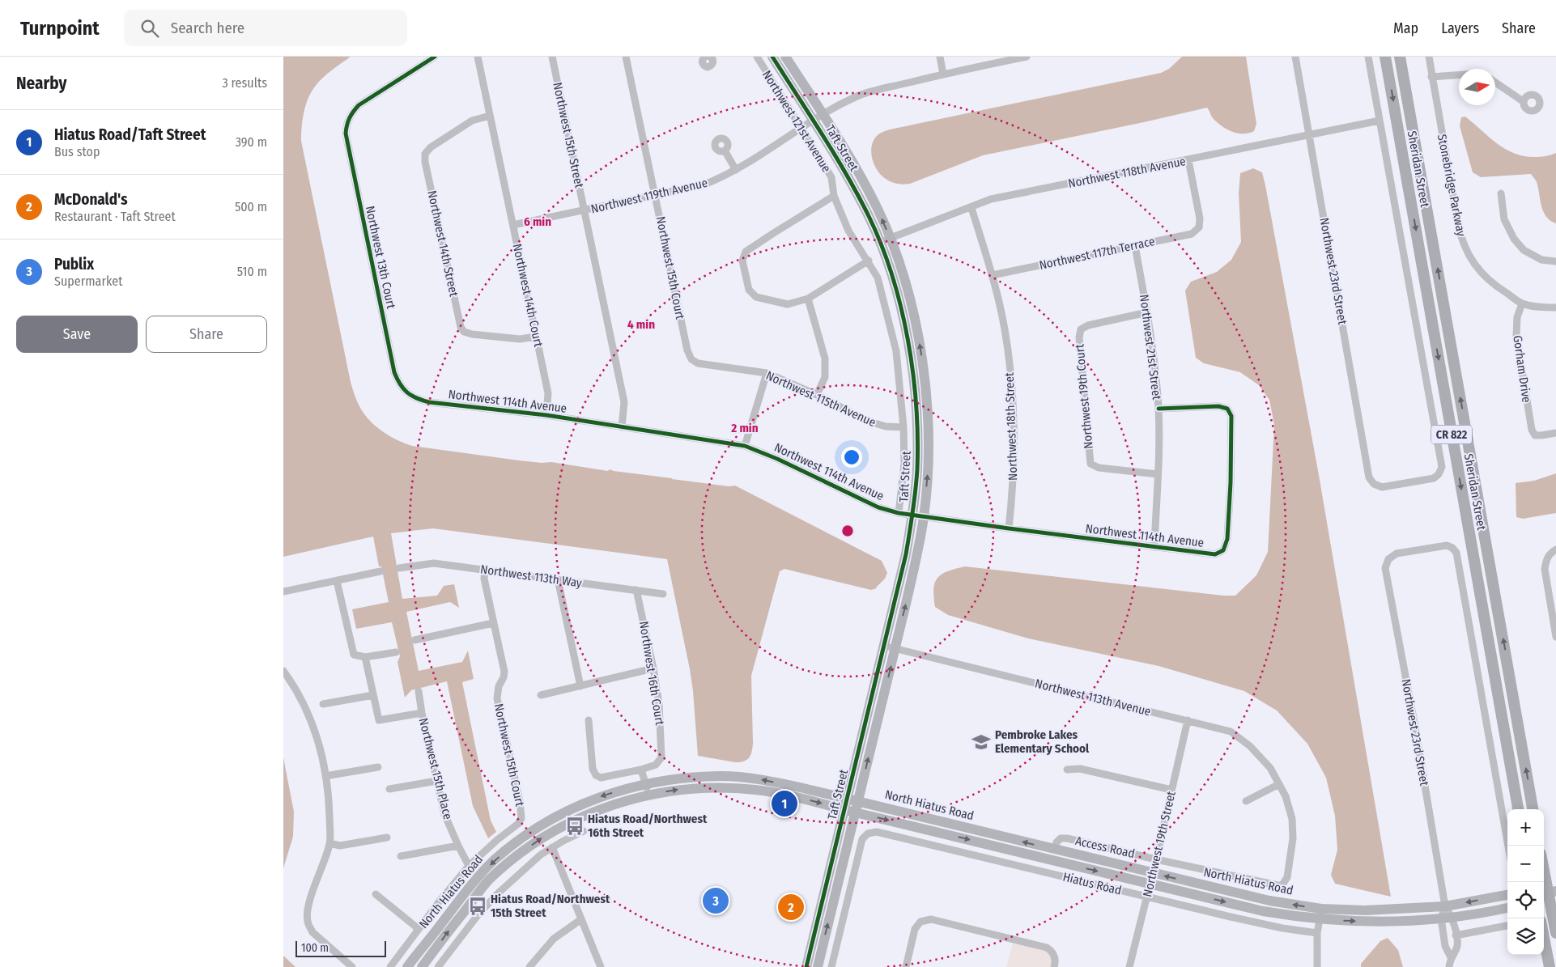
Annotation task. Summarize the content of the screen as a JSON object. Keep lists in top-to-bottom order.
{
  "streets": {
    "main road": [
      "Taft Street",
      "Sheridan Street",
      "CR 822",
      "North Hiatus Road"
    ],
    "street": [
      "Northwest 121st Avenue",
      "Northwest 15th Street",
      "Northwest 118th Avenue",
      "Stonebridge Parkway",
      "Northwest 119th Avenue",
      "Northwest 14th Street",
      "Northwest 117th Terrace",
      "Northwest 13th Court",
      "Northwest 15th Court",
      "Northwest 23rd Street",
      "Northwest 14th Court",
      "Northwest 21st Street",
      "Gorham Drive",
      "Northwest 19th Court",
      "Northwest 115th Avenue",
      "Northwest 114th Avenue",
      "Northwest 18th Street",
      "Northwest 113th Way",
      "Northwest 16th Court",
      "Northwest 113th Avenue",
      "Northwest 15th Place",
      "Northwest 19th Street",
      "Access Road",
      "Hiatus Road"
    ]
  },
  "crossings": [
    ["Northwest 121st Avenue", "Northwest 119th Avenue"],
    ["Northwest 121st Avenue", "Northwest 115th Avenue"],
    ["Northwest 121st Avenue", "Northwest 114th Avenue"],
    ["Northwest 15th Street", "Northwest 119th Avenue"],
    ["Northwest 15th Street", "Northwest 114th Avenue"],
    ["Taft Street", "Northwest 118th Avenue"],
    ["Taft Street", "Northwest 119th Avenue"],
    ["Taft Street", "Northwest 114th Avenue"],
    ["Taft Street", "Northwest 113th Avenue"],
    ["Taft Street", "North Hiatus Road"],
    ["Northwest 118th Avenue", "Northwest 117th Terrace"],
    ["Northwest 118th Avenue", "Northwest 23rd Street"],
    ["Northwest 118th Avenue", "Northwest 18th Street"],
    ["Stonebridge Parkway", "Gorham Drive"],
    ["Northwest 119th Avenue", "Northwest 15th Court"],
    ["Northwest 119th Avenue", "Northwest 14th Court"],
    ["Northwest 14th Street", "Northwest 14th Court"],
    ["Northwest 117th Terrace", "Northwest 21st Street"],
    ["Northwest 117th Terrace", "Northwest 18th Street"],
    ["Northwest 13th Court", "Northwest 114th Avenue"],
    ["Northwest 15th Court", "Northwest 115th Avenue"],
    ["Northwest 15th Court", "Northwest 113th Way"],
    ["Northwest 15th Court", "Northwest 15th Place"],
    ["Northwest 23rd Street", "North Hiatus Road"],
    ["Northwest 14th Court", "Northwest 114th Avenue"],
    ["Northwest 21st Street", "Northwest 19th Court"],
    ["Northwest 21st Street", "Northwest 114th Avenue"],
    ["Northwest 114th Avenue", "Northwest 18th Street"],
    ["Northwest 113th Way", "Northwest 16th Court"],
    ["Northwest 113th Avenue", "Northwest 19th Street"],
    ["Northwest 113th Avenue", "Access Road"],
    ["North Hiatus Road", "Northwest 19th Street"],
    ["North Hiatus Road", "Access Road"],
    ["Northwest 19th Street", "Access Road"],
    ["Northwest 19th Street", "Hiatus Road"]
  ],
  "places": {
    "school or university": ["Pembroke Lakes Elementary School"],
    "bus stop": ["Hiatus Road/Northwest 16th Street", "Hiatus Road/Northwest 15th Street"]
  },
  "scale_bar": "100 m",
  "north": "right",
  "page": {
    "header": "Turnpoint",
    "search": "Search here",
    "nav": ["Map", "Layers", "Share"],
    "heading": ["Nearby", "3 results"],
    "list": [
      {
        "mark": "1",
        "name": "Hiatus Road/Taft Street",
        "note": "Bus stop",
        "value": "390 m"
      },
      {
        "mark": "2",
        "name": "McDonald's",
        "note": "Restaurant · Taft Street",
        "value": "500 m"
      },
      {
        "mark": "3",
        "name": "Publix",
        "note": "Supermarket",
        "value": "510 m"
      }
    ],
    "buttons": ["Save", "Share"],
    "pins": ["1", "3", "2"],
    "map_buttons": ["+", "−"],
    "scale": "100 m"
  },
  "rings": ["6 min", "4 min", "2 min"]
}
